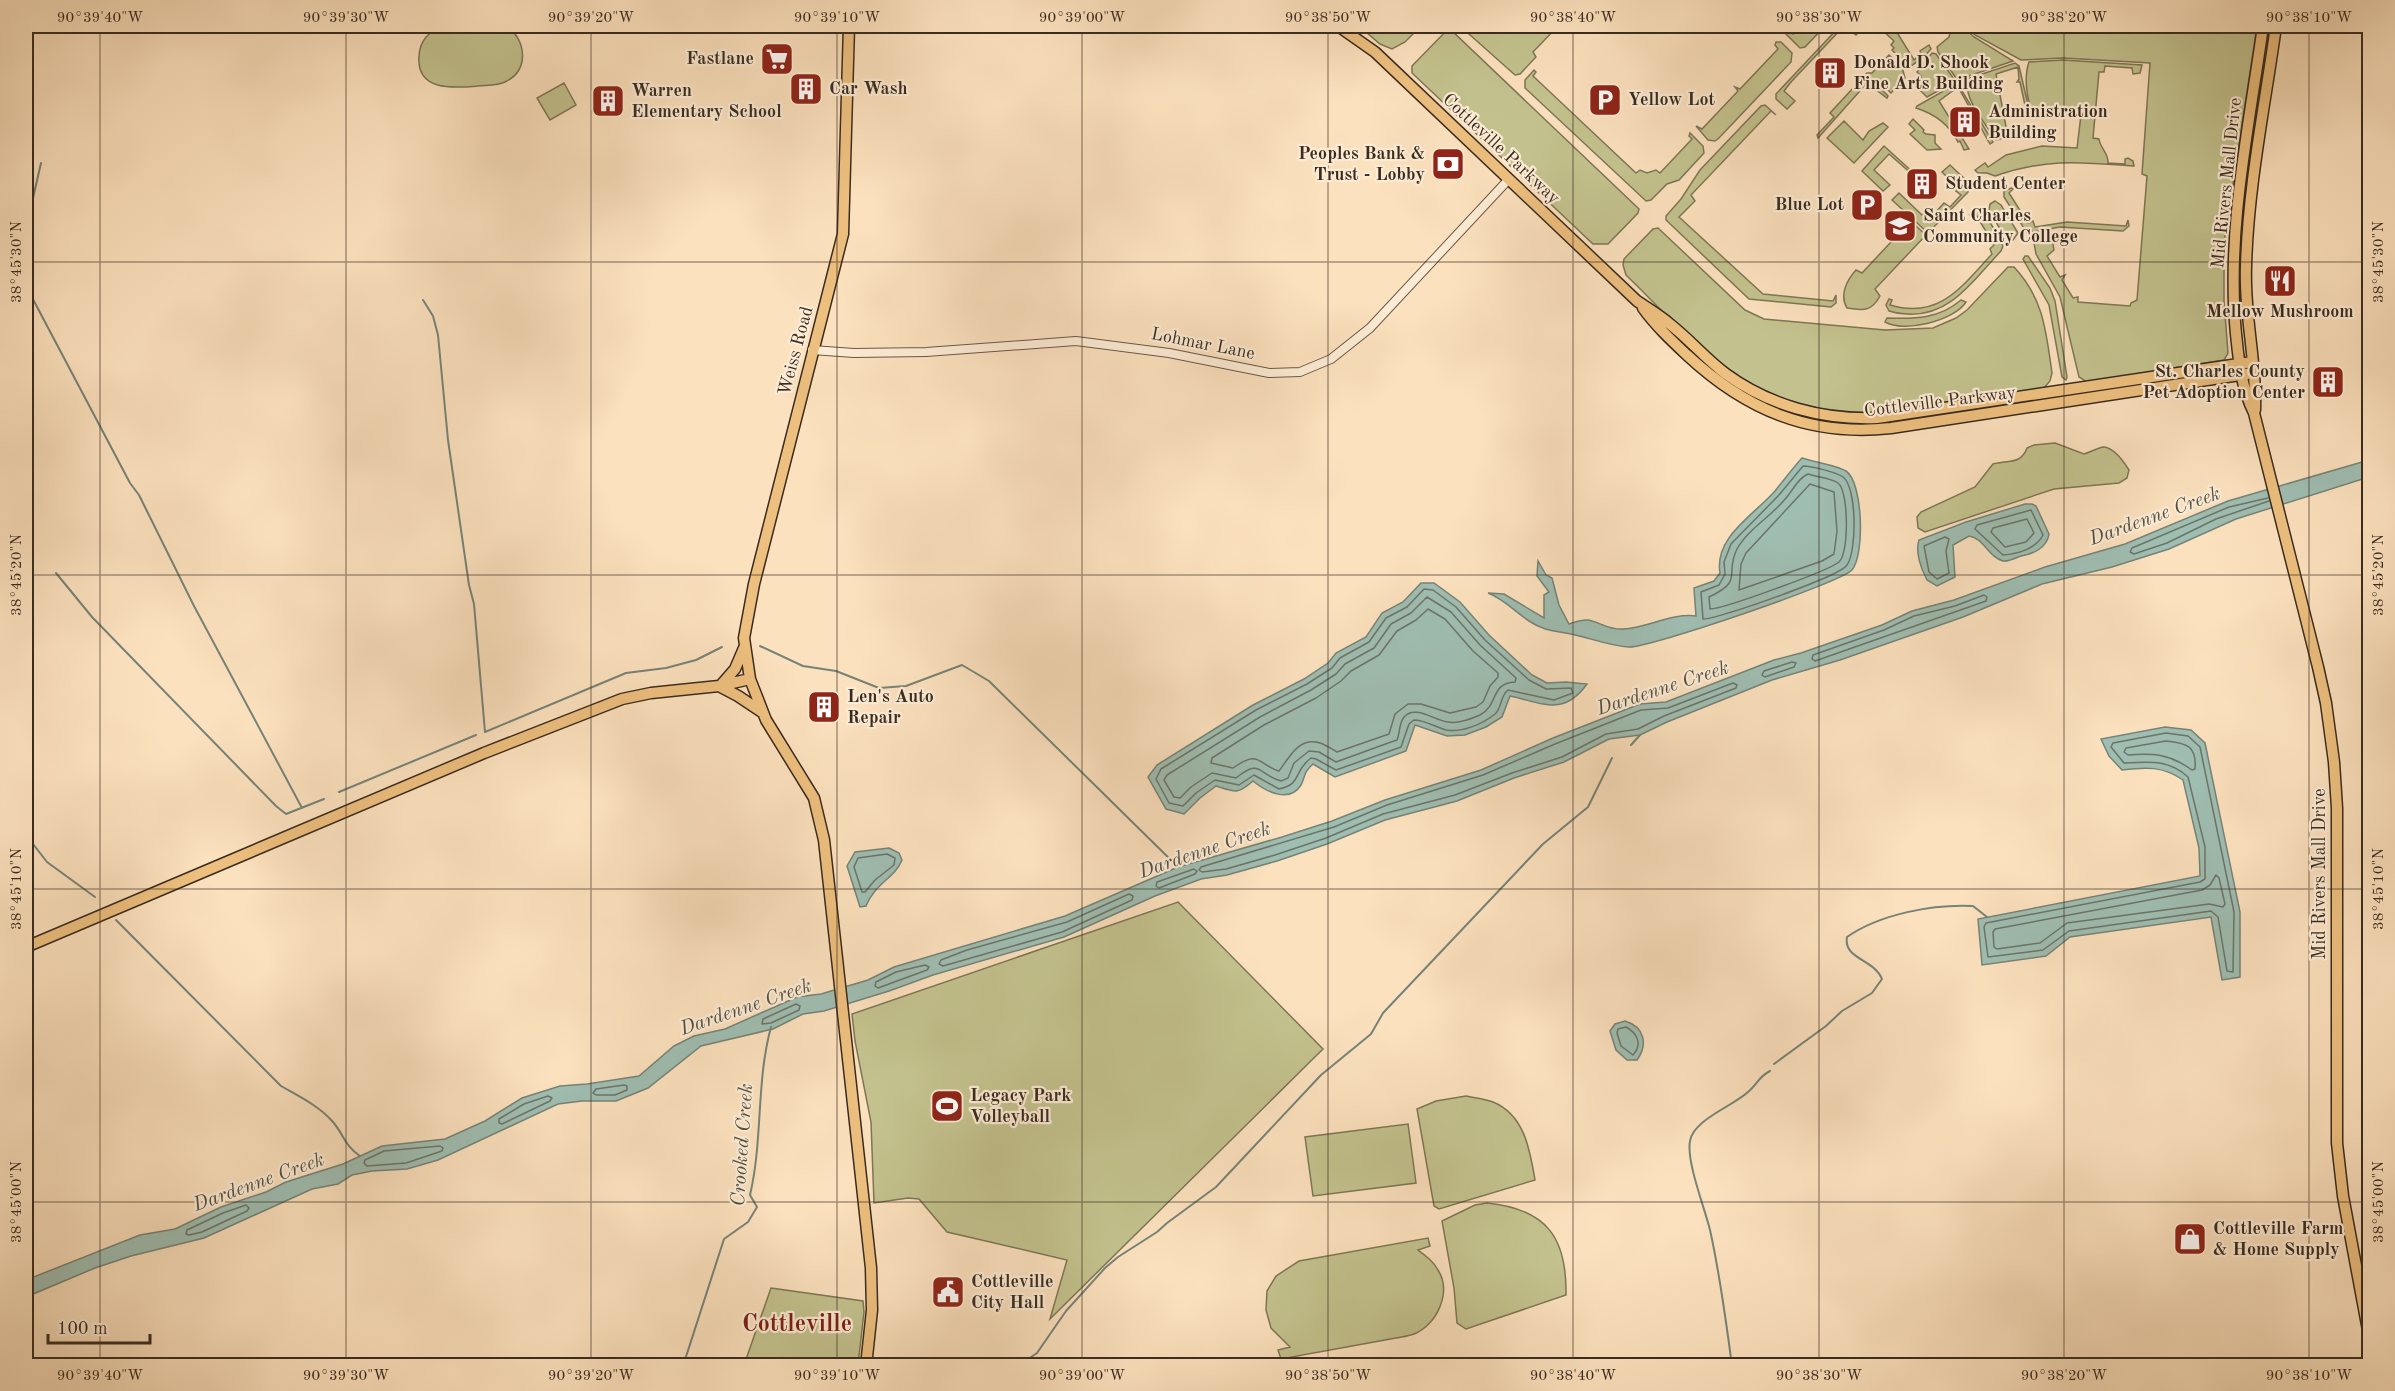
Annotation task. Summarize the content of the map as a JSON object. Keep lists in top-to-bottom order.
{
  "streets": {
    "main road": ["Cottleville Parkway", "Mid Rivers Mall Drive", "Weiss Road"],
    "street": ["Lohmar Lane"]
  },
  "crossings": [
    ["Cottleville Parkway", "Mid Rivers Mall Drive"],
    ["Cottleville Parkway", "Lohmar Lane"],
    ["Lohmar Lane", "Weiss Road"]
  ],
  "districts": ["Cottleville"],
  "water": ["Dardenne Creek", "Crooked Creek"],
  "places": {
    "supermarket": ["Fastlane"],
    "building": [
      "Donald D. Shook Fine Arts Building",
      "Car Wash",
      "Warren Elementary School",
      "Administration Building",
      "Student Center",
      "St. Charles County Pet Adoption Center",
      "Len's Auto Repair"
    ],
    "parking": ["Yellow Lot", "Blue Lot"],
    "bank": ["Peoples Bank & Trust - Lobby"],
    "school or university": ["Saint Charles Community College"],
    "restaurant": ["Mellow Mushroom"],
    "sports": ["Legacy Park Volleyball"],
    "shop": ["Cottleville Farm & Home Supply"],
    "public building": ["Cottleville City Hall"]
  },
  "scale_bar": "100 m",
  "coordinates": [
    "90°39'40\"W",
    "90°39'30\"W",
    "90°39'20\"W",
    "90°39'10\"W",
    "90°39'00\"W",
    "90°38'50\"W",
    "90°38'40\"W",
    "90°38'30\"W",
    "90°38'20\"W",
    "90°38'10\"W",
    "38°45'30\"N",
    "38°45'20\"N",
    "38°45'10\"N",
    "38°45'00\"N"
  ]
}
